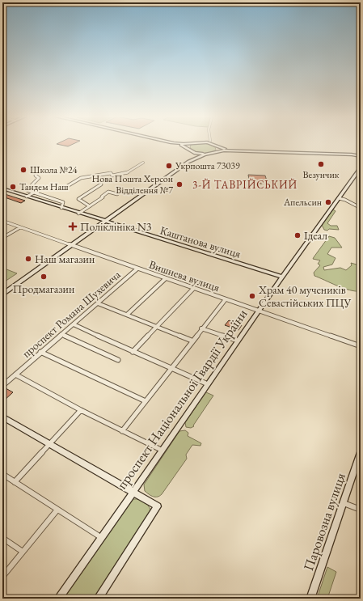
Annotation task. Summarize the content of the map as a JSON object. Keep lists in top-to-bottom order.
{
  "streets": {
    "street": [
      "Каштанова вулиця",
      "Вишнева вулиця",
      "проспект Романа Шухевича",
      "проспект Національної Гвардії України",
      "Паровозна вулиця"
    ]
  },
  "crossings": [
    ["Каштанова вулиця", "проспект Національної Гвардії України"],
    ["Вишнева вулиця", "проспект Романа Шухевича"],
    ["Вишнева вулиця", "проспект Національної Гвардії України"]
  ],
  "districts": ["3-Й ТАВРІЙСЬКИЙ"],
  "places": {
    "other": [
      "Везунчик",
      "Укрпошта 73039",
      "Школа №24",
      "Нова Пошта Херсон Відділення №7",
      "Тандем Наш",
      "Апельсин",
      "Ідеал",
      "Наш магазин",
      "Продмагазин",
      "Храм 40 мучеників Севастійських ПЦУ"
    ],
    "health": ["Поліклініка N3"]
  }
}
